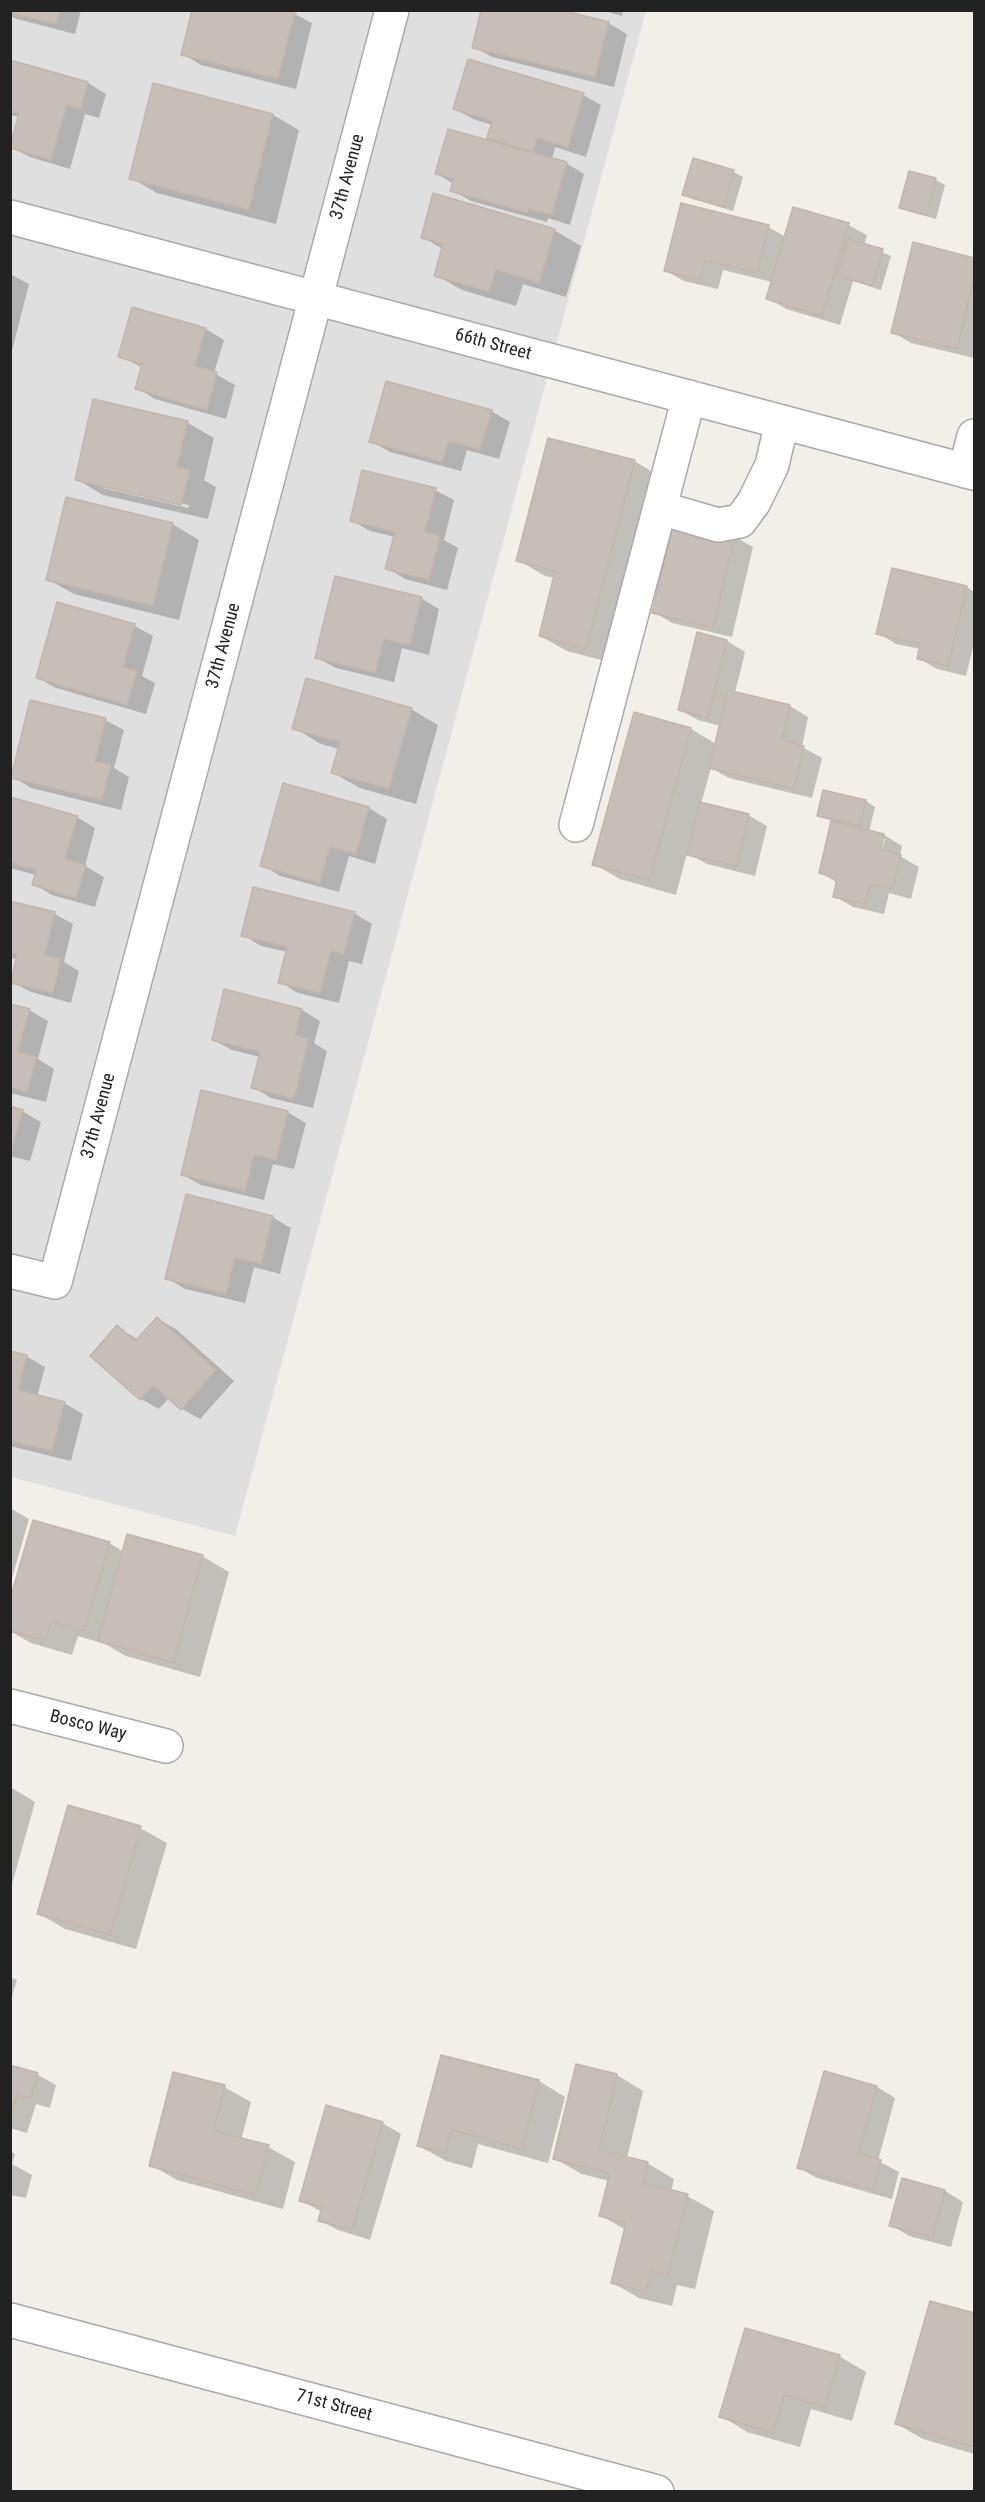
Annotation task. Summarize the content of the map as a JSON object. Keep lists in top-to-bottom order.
{
  "streets": {
    "street": [
      "37th Avenue",
      "66th Street",
      "Bosco Way",
      "71st Street"
    ]
  },
  "crossings": [
    ["37th Avenue", "66th Street"]
  ]
}
